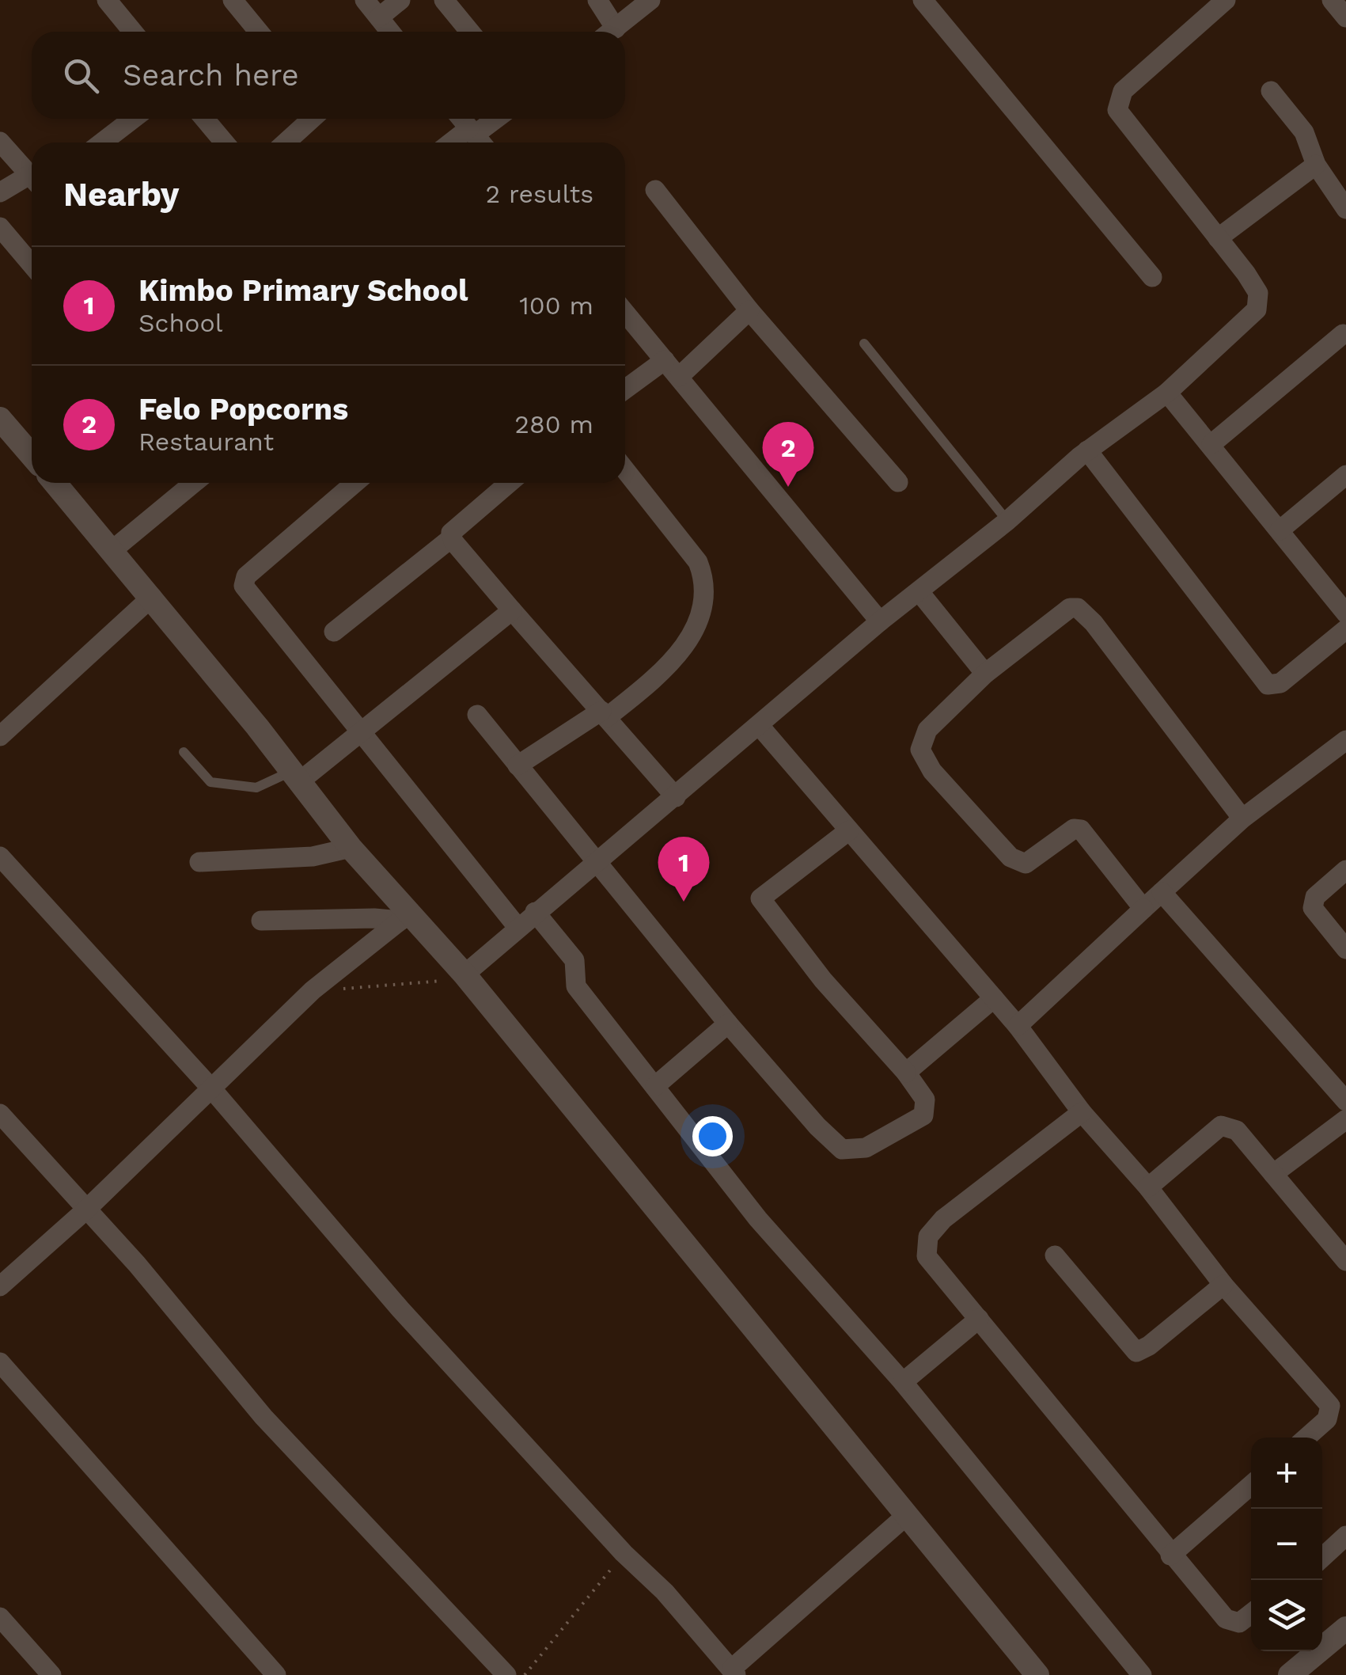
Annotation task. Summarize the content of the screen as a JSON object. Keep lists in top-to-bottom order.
{
  "page": {
    "search": "Search here",
    "heading": ["Nearby", "2 results"],
    "list": [
      {
        "mark": "1",
        "name": "Kimbo Primary School",
        "note": "School",
        "value": "100 m"
      },
      {
        "mark": "2",
        "name": "Felo Popcorns",
        "note": "Restaurant",
        "value": "280 m"
      }
    ],
    "pins": ["2", "1"],
    "map_buttons": ["+", "−"]
  }
}
